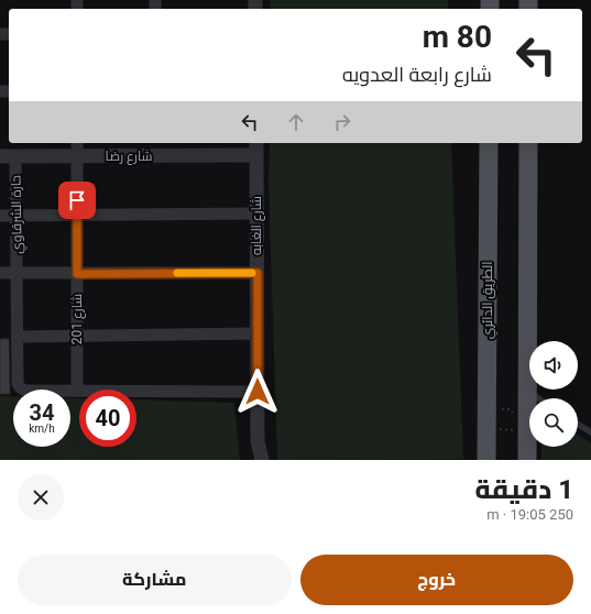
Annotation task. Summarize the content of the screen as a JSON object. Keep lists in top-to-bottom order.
{
  "streets": {
    "main road": ["الطريق الدائري"],
    "street": [
      "شارع رضا",
      "حارة الشرقاوي",
      "شارع الغابه",
      "شارع 201"
    ]
  },
  "crossings": [
    ["شارع رضا", "حارة الشرقاوي"],
    ["شارع رضا", "شارع الغابه"],
    ["شارع رضا", "شارع 201"],
    ["حارة الشرقاوي", "شارع 201"]
  ],
  "page": {
    "turn": ["80 m", "شارع رابعة العدويه"],
    "speed": "34 km/h",
    "limit": "40",
    "heading": ["1 دقيقة", "250 m · 19:05"],
    "buttons": ["خروج", "مشاركة"]
  }
}
